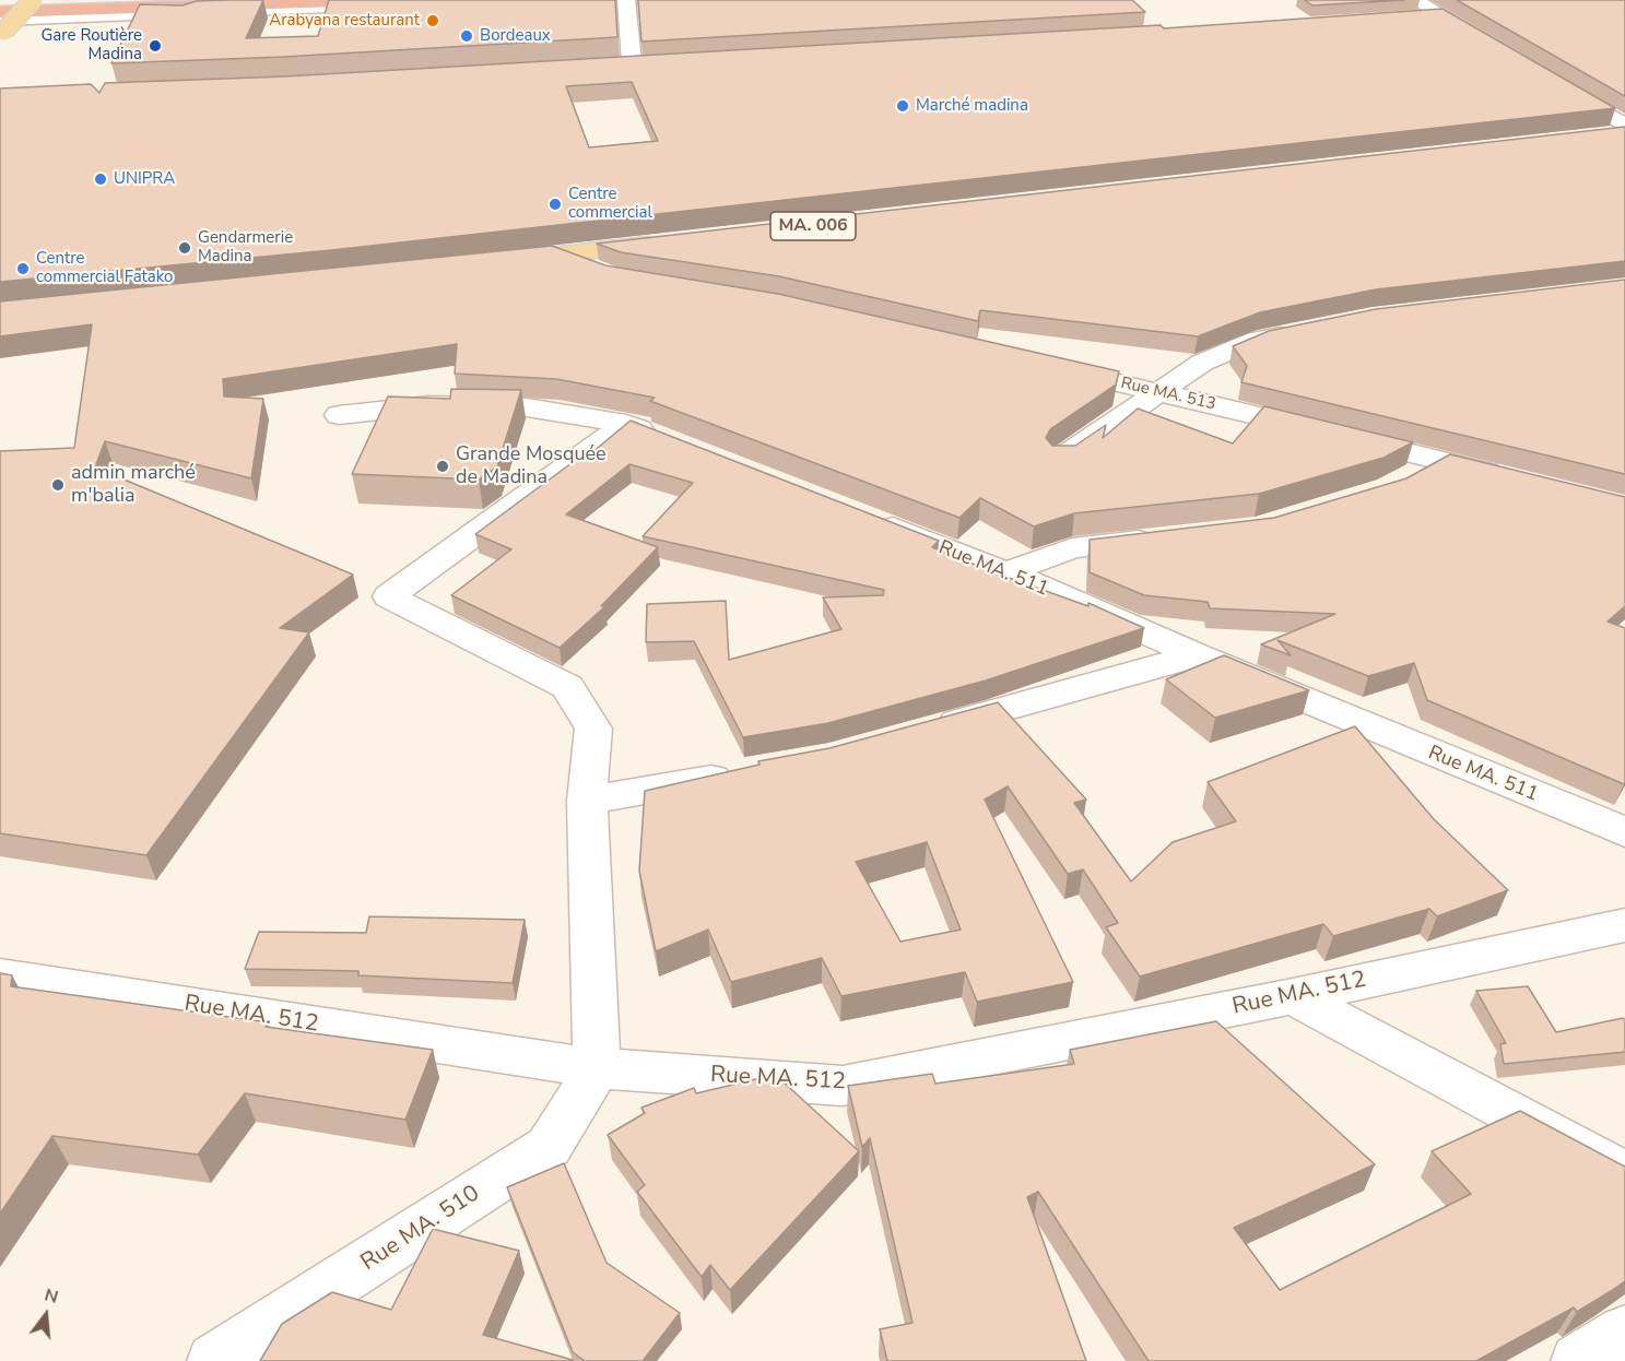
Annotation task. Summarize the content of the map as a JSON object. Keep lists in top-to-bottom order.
{
  "streets": {
    "street": [
      "Rue MA. 513",
      "Rue MA. 511",
      "Rue MA. 512",
      "Rue MA. 510"
    ]
  },
  "crossings": [
    ["Rue MA. 512", "Rue MA. 510"]
  ],
  "places": [
    "Arabyana restaurant",
    "Bordeaux",
    "Gare Routière Madina",
    "Marché madina",
    "UNIPRA",
    "Centre commercial",
    "Gendarmerie Madina",
    "Centre commercial Fatako",
    "Grande Mosquée de Madina",
    "admin marché m'balia"
  ],
  "north": "top"
}
